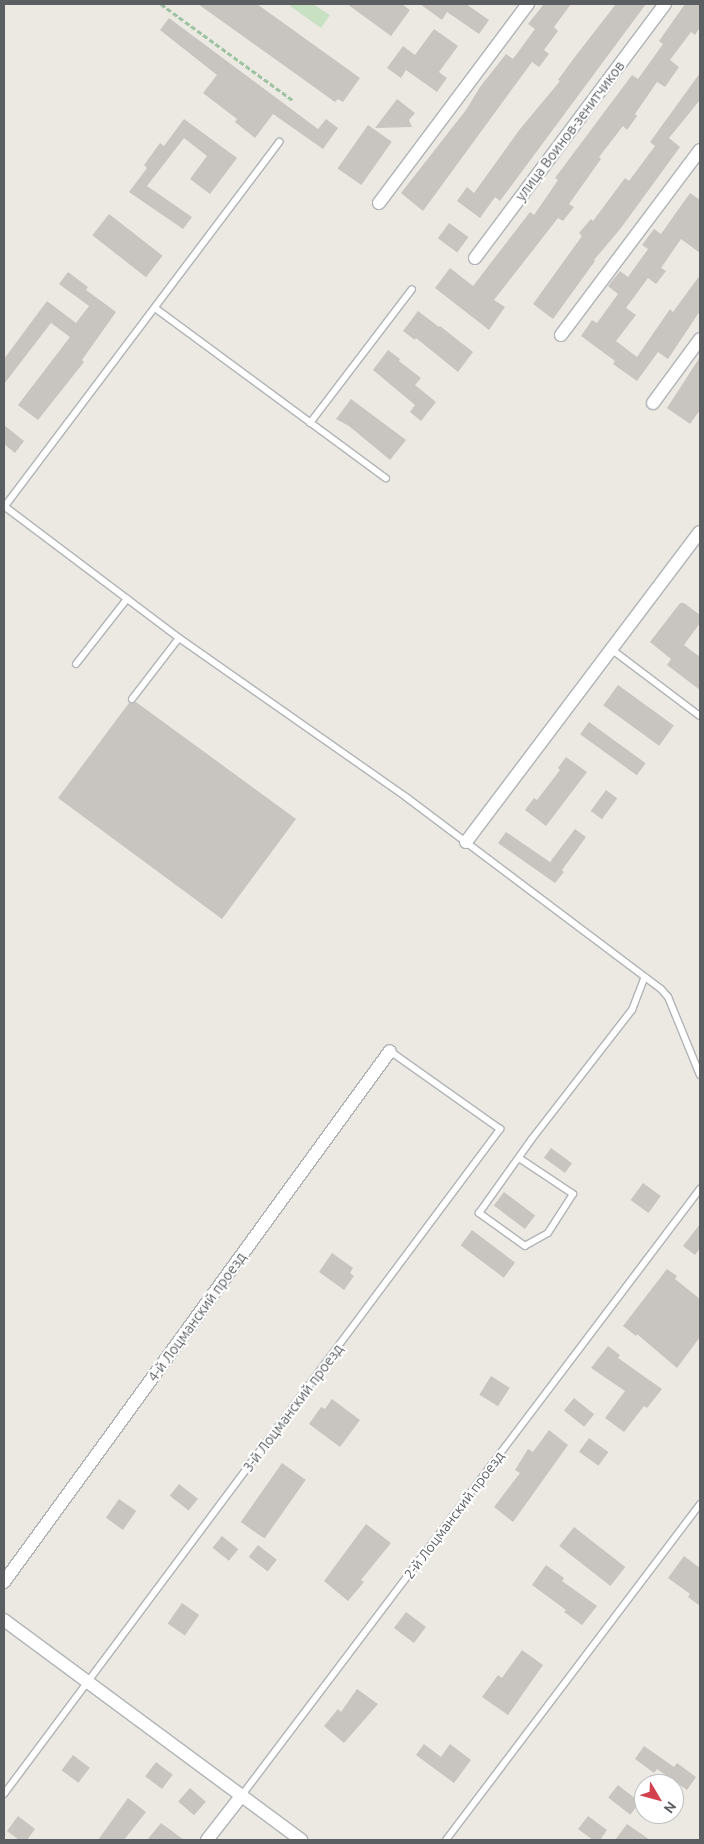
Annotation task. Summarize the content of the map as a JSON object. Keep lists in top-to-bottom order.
{
  "streets": {
    "street": ["улица Воинов-зенитчиков", "4-й Лоцманский проезд", "2-й Лоцманский проезд"],
    "lane": ["3-й Лоцманский проезд"]
  },
  "crossings": [
    ["4-й Лоцманский проезд", "3-й Лоцманский проезд"]
  ],
  "north": "bottom right"
}
